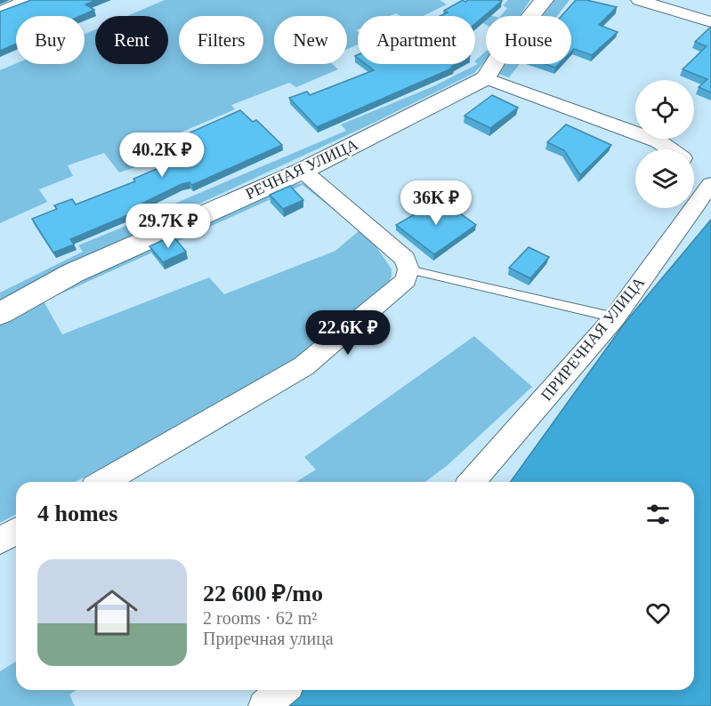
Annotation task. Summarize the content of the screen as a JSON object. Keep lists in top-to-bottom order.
{
  "streets": {
    "street": ["РЕЧНАЯ УЛИЦА", "ПРИРЕЧНАЯ УЛИЦА"]
  },
  "page": {
    "chip": [
      "Buy",
      "Rent",
      "Filters",
      "New",
      "Apartment",
      "House"
    ],
    "price": [
      "40.2K ₽",
      "36K ₽",
      "29.7K ₽",
      "22.6K ₽"
    ],
    "heading": "4 homes",
    "list": [
      {
        "name": "22 600 ₽/mo",
        "note": "2 rooms · 62 m² · Приречная улица"
      }
    ]
  }
}
